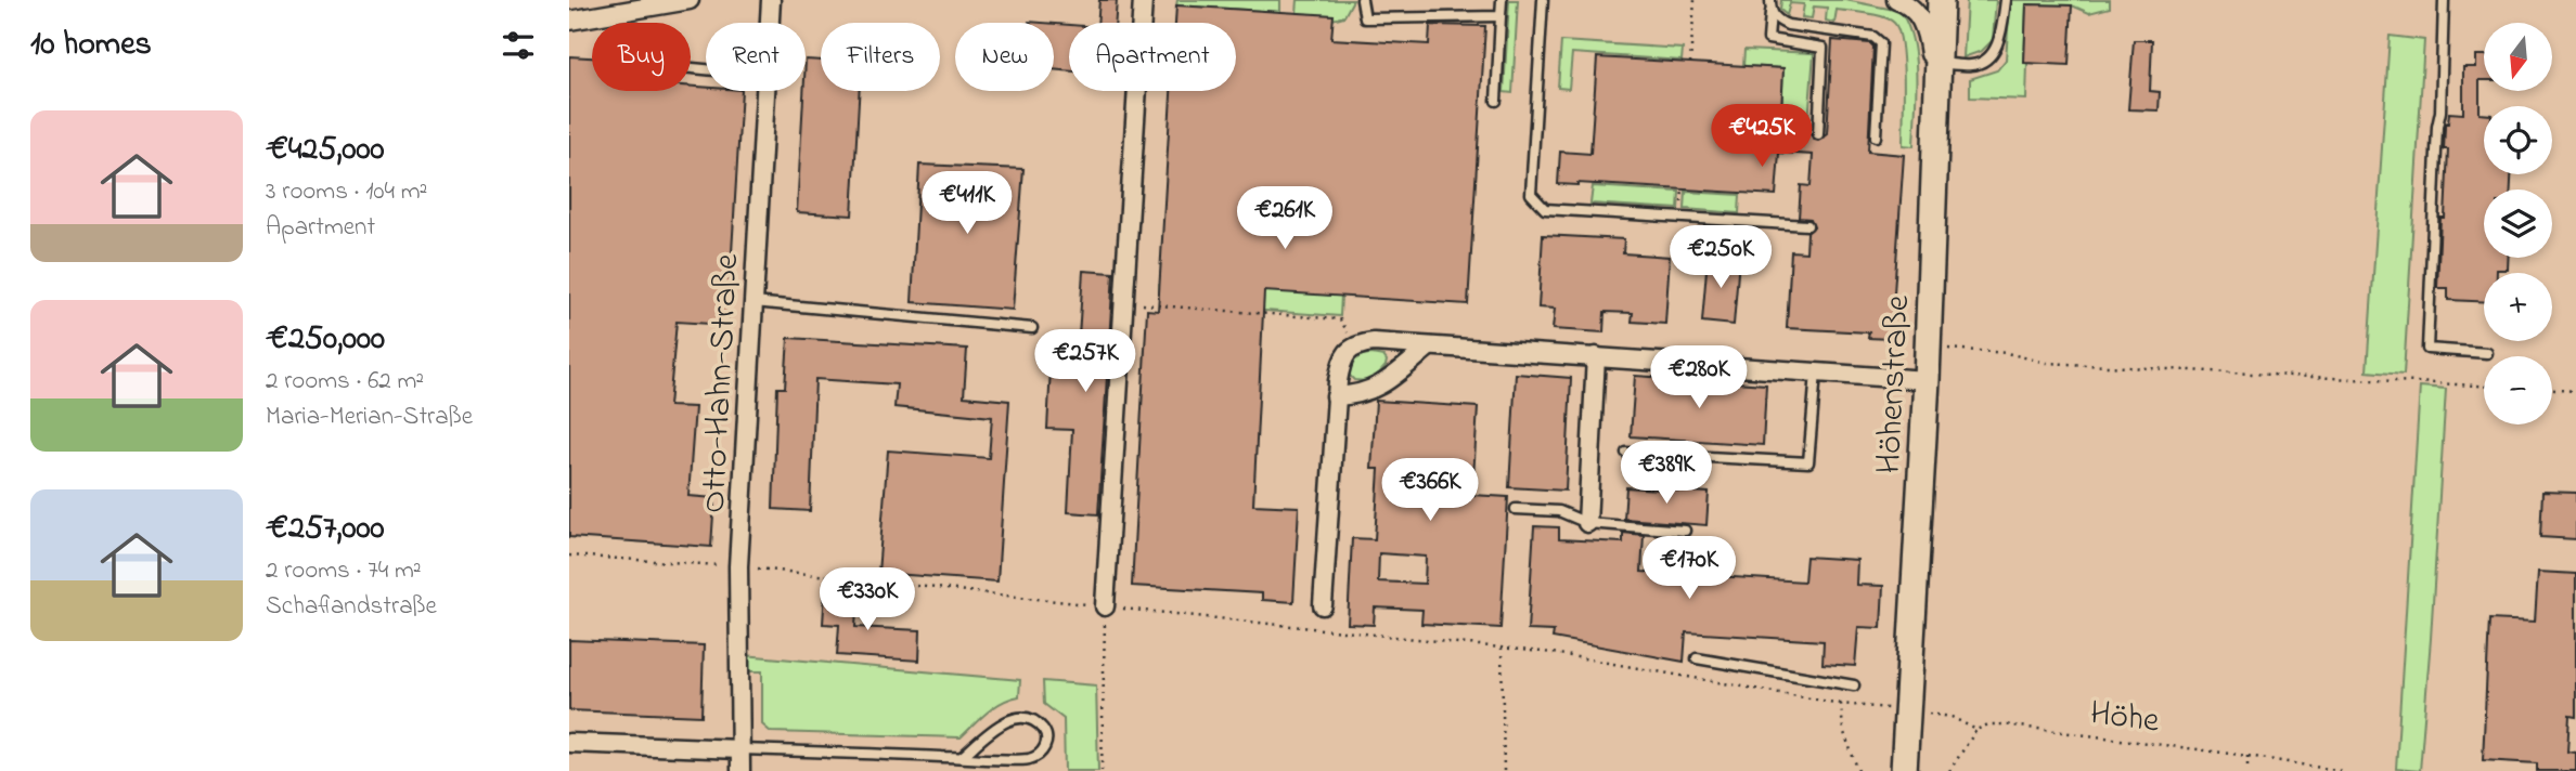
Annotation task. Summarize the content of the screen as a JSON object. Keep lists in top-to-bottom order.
{
  "streets": {
    "main road": ["Höhenstraße"],
    "street": ["Otto-Hahn-Straße"],
    "path": ["Höhe"]
  },
  "north": "bottom",
  "page": {
    "heading": "10 homes",
    "map_buttons": ["+", "−"],
    "chip": [
      "Buy",
      "Rent",
      "Filters",
      "New",
      "Apartment"
    ],
    "list": [
      {
        "name": "€425,000",
        "note": "3 rooms · 104 m² · Apartment"
      },
      {
        "name": "€250,000",
        "note": "2 rooms · 62 m² · Maria-Merian-Straße"
      },
      {
        "name": "€257,000",
        "note": "2 rooms · 74 m² · Schaflandstraße"
      }
    ],
    "price": [
      "€425K",
      "€411K",
      "€261K",
      "€250K",
      "€257K",
      "€280K",
      "€389K",
      "€366K",
      "€170K",
      "€330K"
    ]
  }
}
